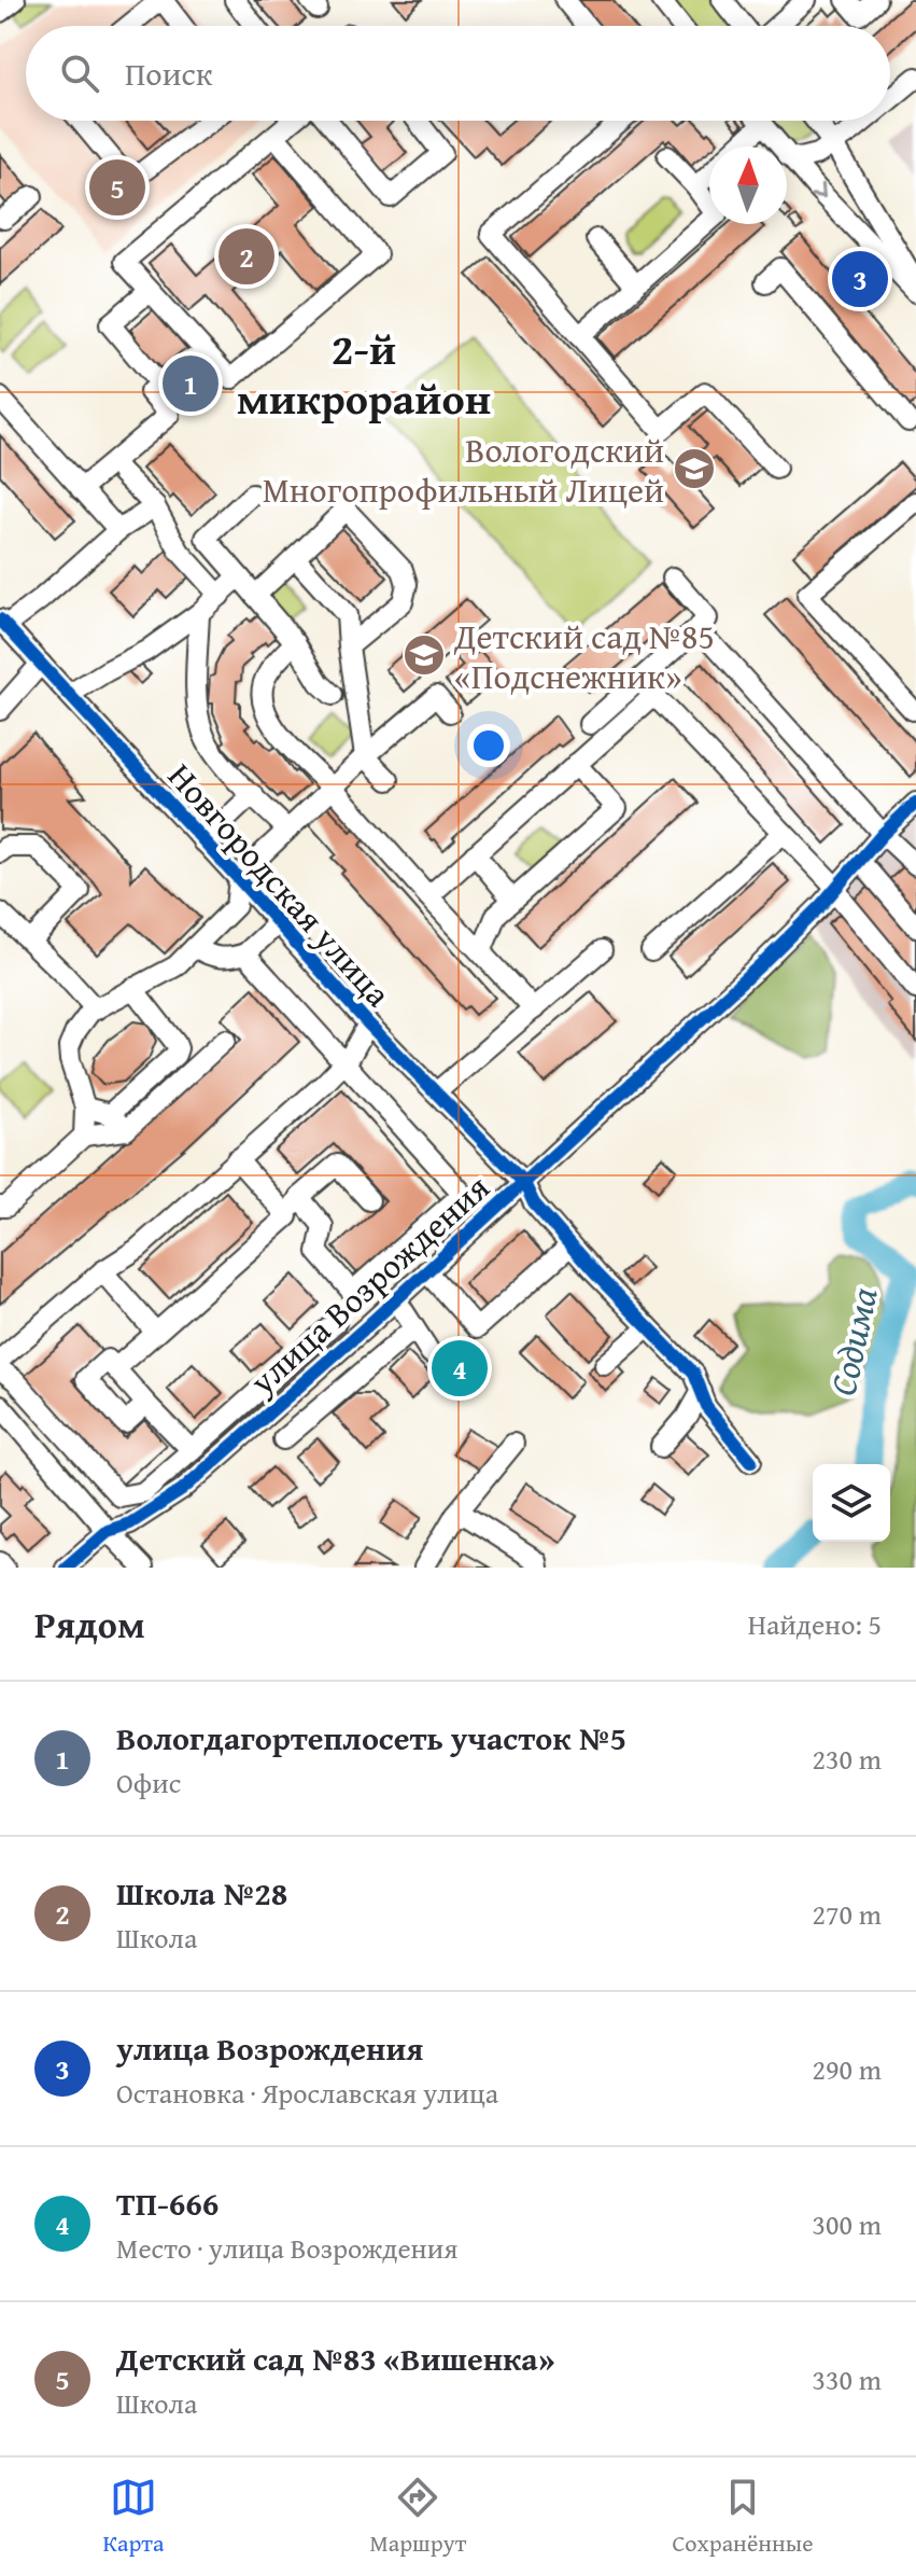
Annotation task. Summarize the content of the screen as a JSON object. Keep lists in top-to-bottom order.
{
  "streets": {
    "street": ["Новгородская улица", "улица Возрождения"]
  },
  "crossings": [
    ["Новгородская улица", "улица Возрождения"]
  ],
  "districts": ["2-й микрорайон"],
  "water": ["Содима"],
  "places": {
    "school or university": ["Вологодский Многопрофильный Лицей", "Детский сад №85 «Подснежник»"]
  },
  "north": "top",
  "page": {
    "search": "Поиск",
    "pins": [
      "5",
      "2",
      "3",
      "1",
      "4"
    ],
    "heading": ["Рядом", "Найдено: 5"],
    "list": [
      {
        "mark": "1",
        "name": "Вологдагортеплосеть участок №5",
        "note": "Офис",
        "value": "230 m"
      },
      {
        "mark": "2",
        "name": "Школа №28",
        "note": "Школа",
        "value": "270 m"
      },
      {
        "mark": "3",
        "name": "улица Возрождения",
        "note": "Остановка · Ярославская улица",
        "value": "290 m"
      },
      {
        "mark": "4",
        "name": "ТП-666",
        "note": "Место · улица Возрождения",
        "value": "300 m"
      },
      {
        "mark": "5",
        "name": "Детский сад №83 «Вишенка»",
        "note": "Школа",
        "value": "330 m"
      }
    ],
    "nav": ["Карта", "Маршрут", "Сохранённые"]
  }
}
